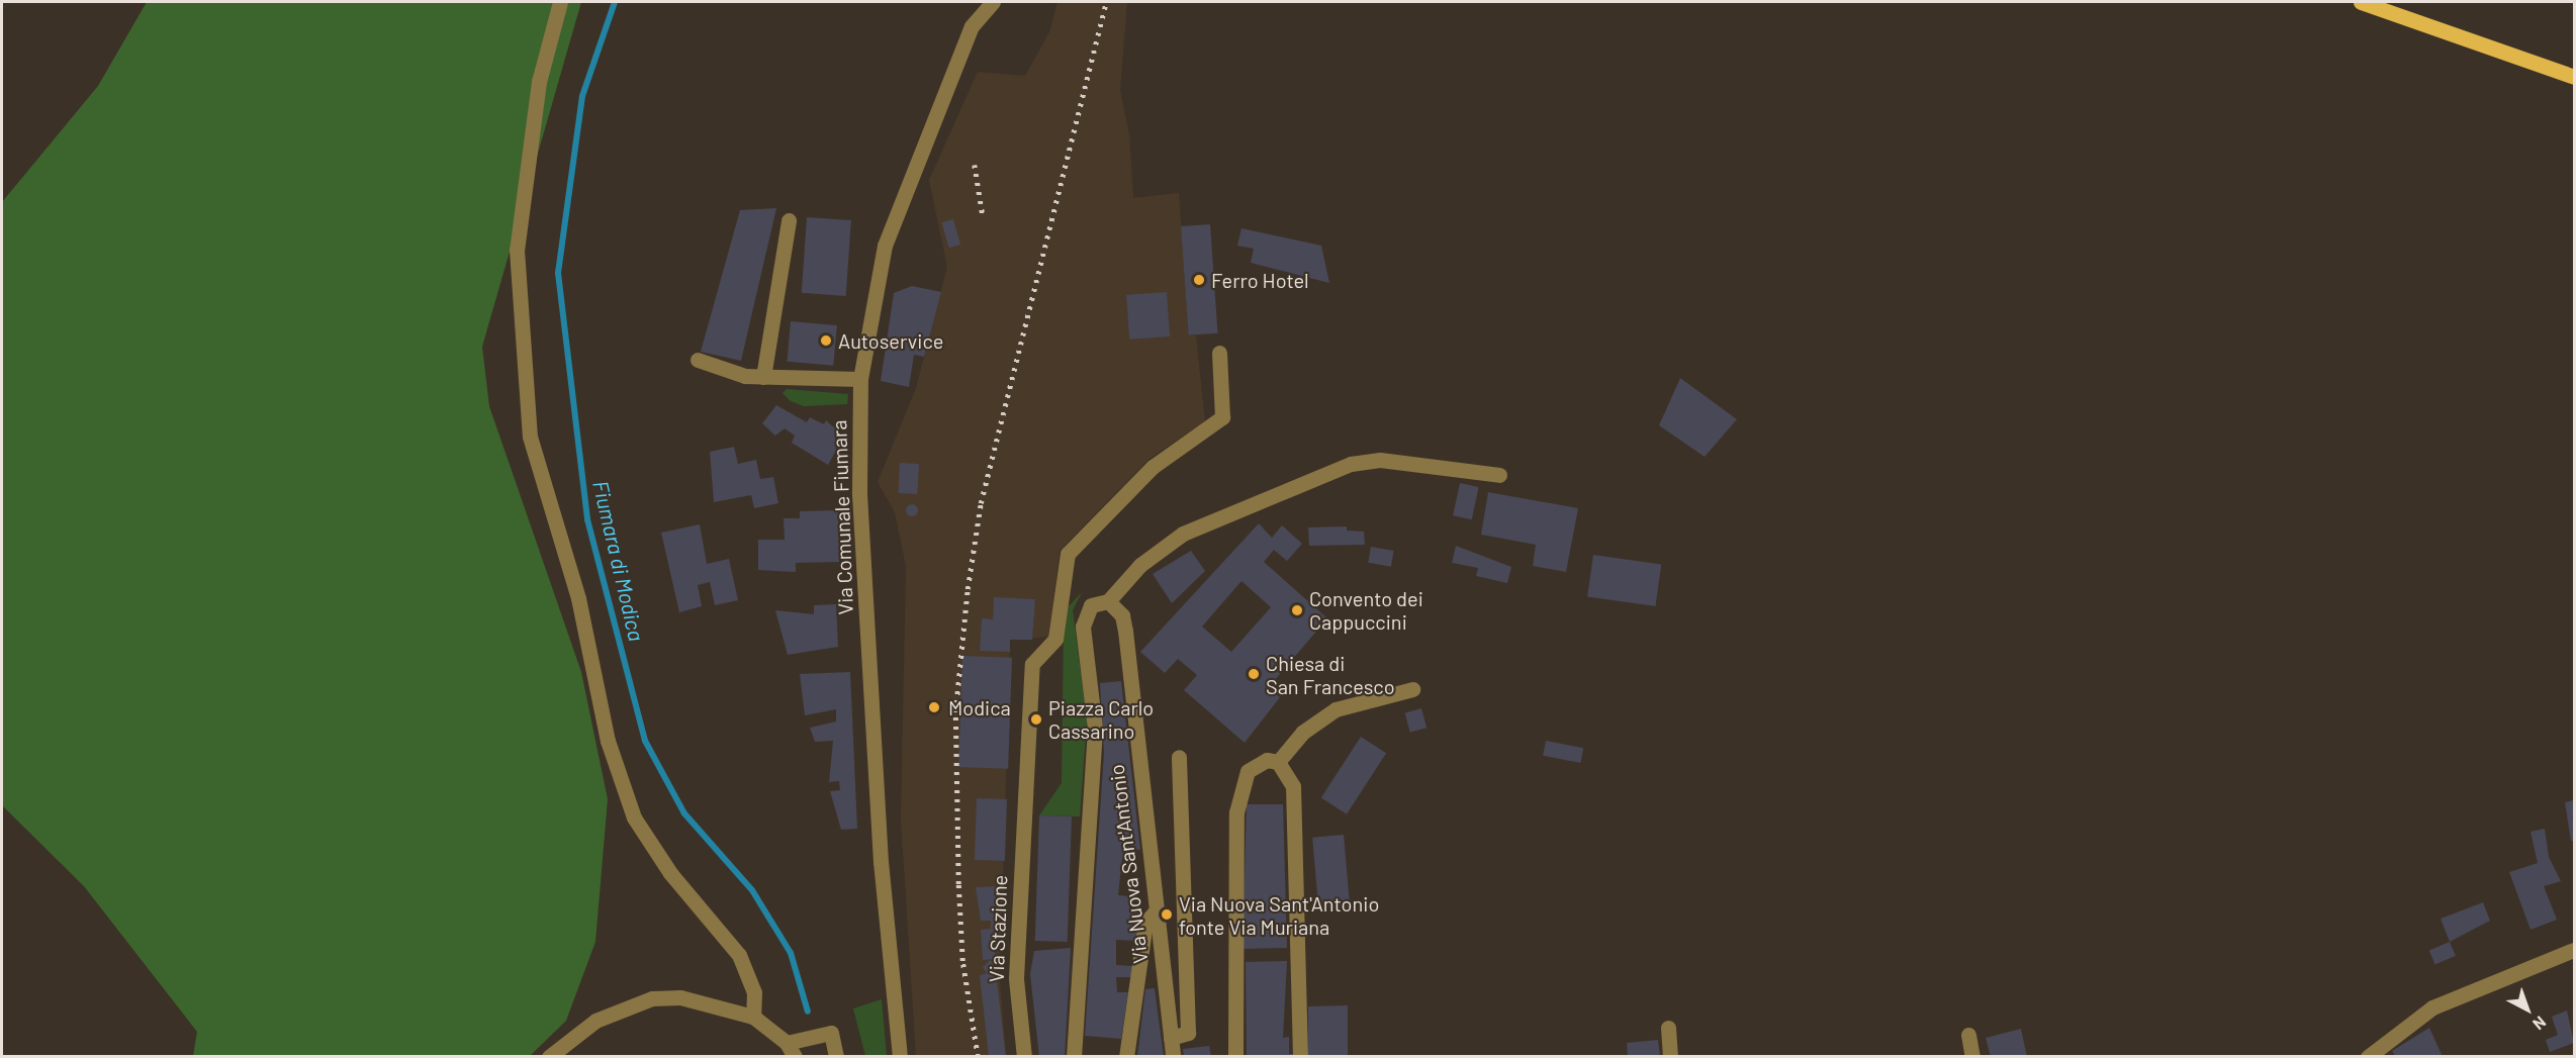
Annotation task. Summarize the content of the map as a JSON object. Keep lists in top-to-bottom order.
{
  "streets": {
    "street": ["Via Comunale Fiumara", "Via Nuova Sant'Antonio", "Via Stazione"]
  },
  "water": ["Fiumara di Modica"],
  "places": [
    "Ferro Hotel",
    "Autoservice",
    "Convento dei Cappuccini",
    "Chiesa di San Francesco",
    "Modica",
    "Piazza Carlo Cassarino",
    "Via Nuova Sant'Antonio fonte Via Muriana"
  ],
  "north": "bottom right"
}
